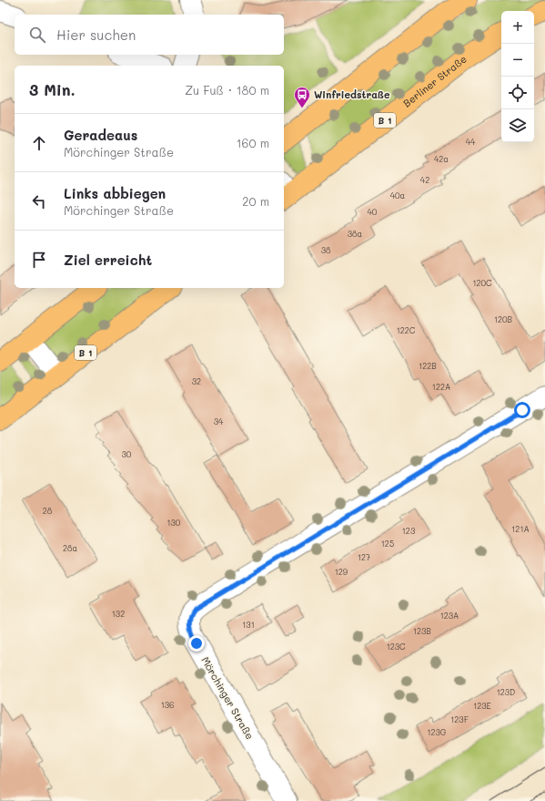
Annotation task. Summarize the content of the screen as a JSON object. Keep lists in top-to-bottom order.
{
  "streets": {
    "main road": ["Berliner Straße", "B 1"],
    "street": ["Mörchinger Straße"]
  },
  "places": {
    "bus stop": ["Winfriedstraße"]
  },
  "house_numbers": [
    "44",
    "42a",
    "42",
    "40a",
    "40",
    "38a",
    "38",
    "120C",
    "120B",
    "122C",
    "122B",
    "32",
    "122A",
    "34",
    "30",
    "28",
    "130",
    "121A",
    "123",
    "125",
    "28a",
    "127",
    "129",
    "132",
    "123A",
    "131",
    "123B",
    "123C",
    "123D",
    "136",
    "123E",
    "123F",
    "123G"
  ],
  "page": {
    "map_buttons": ["+", "−"],
    "search": "Hier suchen",
    "heading": ["3 Min.", "Zu Fuß · 180 m"],
    "list": [
      ["Geradeaus", "Mörchinger Straße", "160 m"],
      ["Links abbiegen", "Mörchinger Straße", "20 m"],
      "Ziel erreicht"
    ]
  }
}
